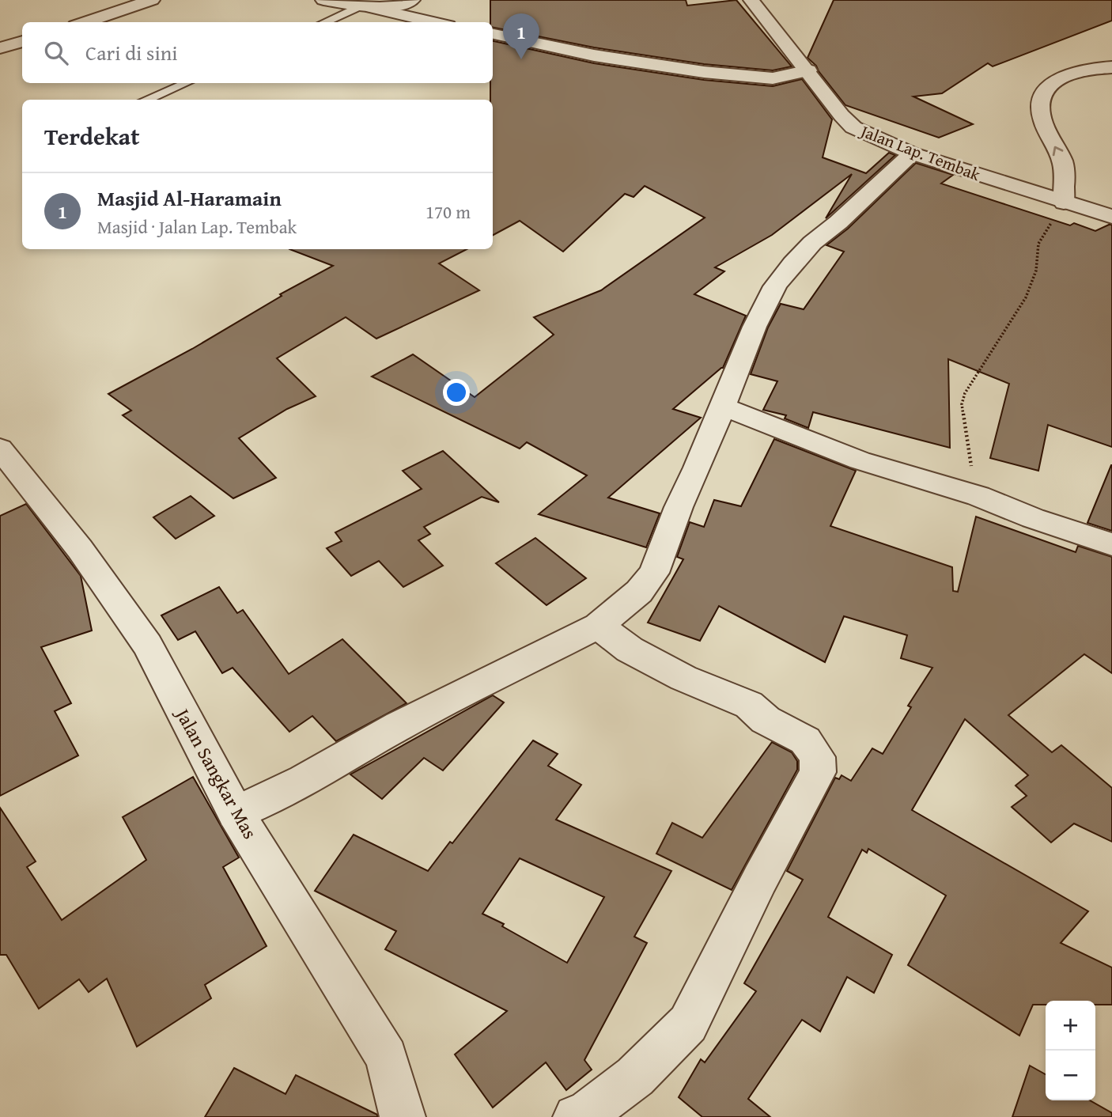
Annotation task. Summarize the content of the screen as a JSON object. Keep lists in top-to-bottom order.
{
  "streets": {
    "street": ["Jalan Lap. Tembak", "Jalan Sangkar Mas"]
  },
  "page": {
    "pins": "1",
    "search": "Cari di sini",
    "heading": "Terdekat",
    "list": [
      {
        "mark": "1",
        "name": "Masjid Al-Haramain",
        "note": "Masjid · Jalan Lap. Tembak",
        "value": "170 m"
      }
    ],
    "map_buttons": ["+", "−"]
  }
}
